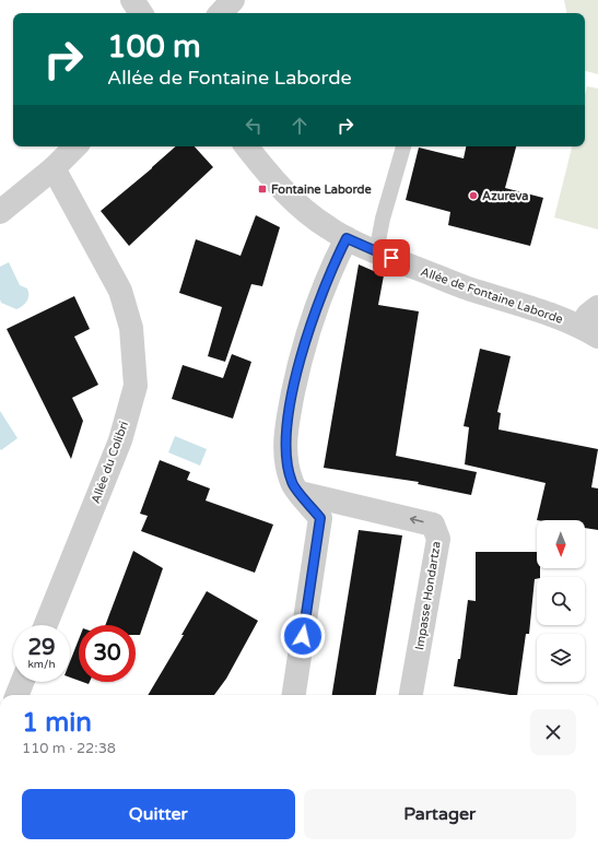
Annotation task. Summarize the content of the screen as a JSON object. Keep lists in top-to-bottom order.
{
  "streets": {
    "street": ["Allée de Fontaine Laborde", "Allée du Colibri", "Impasse Hondartza"]
  },
  "places": {
    "transit": ["Fontaine Laborde"],
    "other": ["Azureva"]
  },
  "north": "bottom",
  "page": {
    "turn": ["100 m", "Allée de Fontaine Laborde"],
    "speed": "29 km/h",
    "limit": "30",
    "heading": ["1 min", "110 m · 22:38"],
    "buttons": ["Quitter", "Partager"]
  }
}
